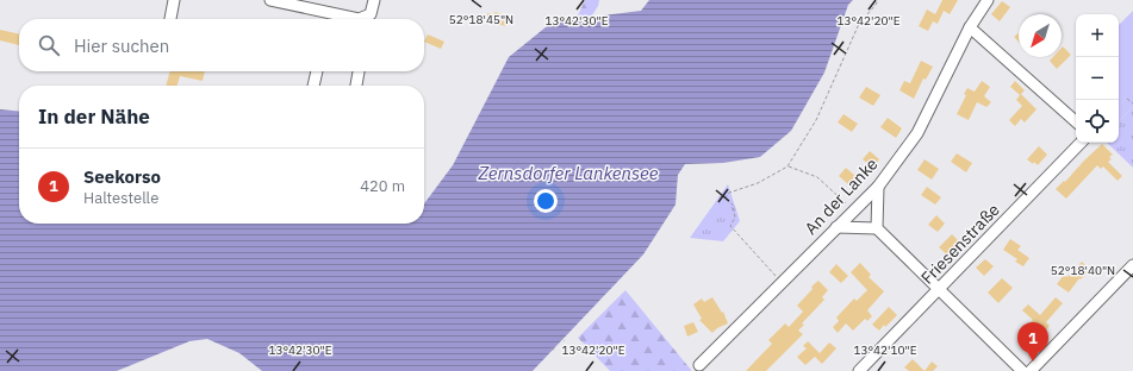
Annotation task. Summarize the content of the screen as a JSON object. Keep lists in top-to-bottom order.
{
  "streets": {
    "street": ["An der Lanke", "Friesenstraße"]
  },
  "water": ["Zernsdorfer Lankensee"],
  "north": "bottom left",
  "page": {
    "map_buttons": ["+", "−"],
    "search": "Hier suchen",
    "heading": "In der Nähe",
    "list": [
      {
        "mark": "1",
        "name": "Seekorso",
        "note": "Haltestelle",
        "value": "420 m"
      }
    ],
    "pins": "1"
  },
  "coordinates": [
    "52°18'45\"N",
    "13°42'30\"E",
    "13°42'20\"E",
    "52°18'40\"N",
    "13°42'10\"E"
  ]
}
